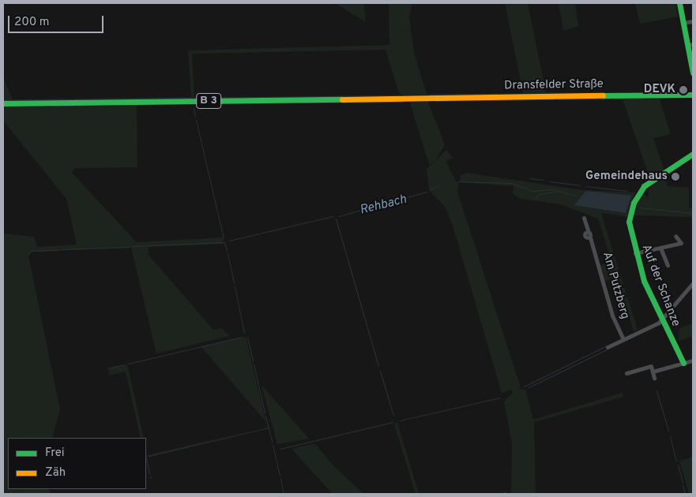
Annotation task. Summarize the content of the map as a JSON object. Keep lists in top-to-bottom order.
{
  "streets": {
    "main road": ["Dransfelder Straße", "B 3", "Auf der Schanze"],
    "street": ["Am Putzberg"]
  },
  "water": ["Rehbach"],
  "places": ["DEVK", "Gemeindehaus"],
  "legend": ["Frei", "Zäh"],
  "scale_bar": "200 m"
}
